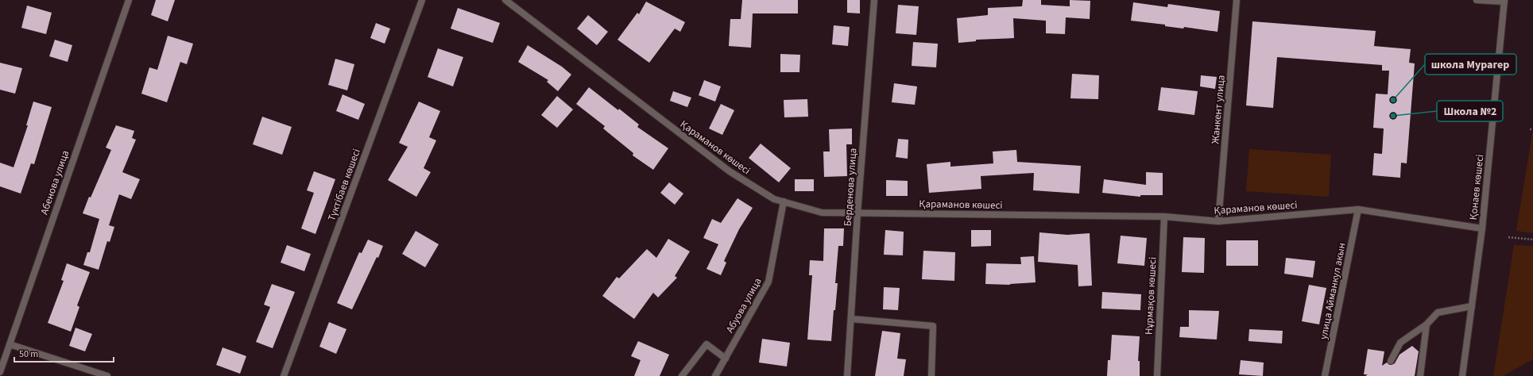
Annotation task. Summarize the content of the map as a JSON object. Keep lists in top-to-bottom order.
{
  "streets": {
    "street": [
      "Жанкент улица",
      "Қараманов көшесі",
      "Абенова улица",
      "Түктібаев көшесі",
      "Берденова улица",
      "Қонаев көшесі",
      "улица Айманкул акын",
      "Нұрмақов көшесі",
      "Абуова улица"
    ]
  },
  "crossings": [
    ["Жанкент улица", "Қараманов көшесі"],
    ["Қараманов көшесі", "Берденова улица"],
    ["Қараманов көшесі", "Қонаев көшесі"],
    ["Қараманов көшесі", "улица Айманкул акын"],
    ["Қараманов көшесі", "Нұрмақов көшесі"],
    ["Қараманов көшесі", "Абуова улица"]
  ],
  "places": ["школа Мурагер", "Школа №2"],
  "scale_bar": "50 m"
}
